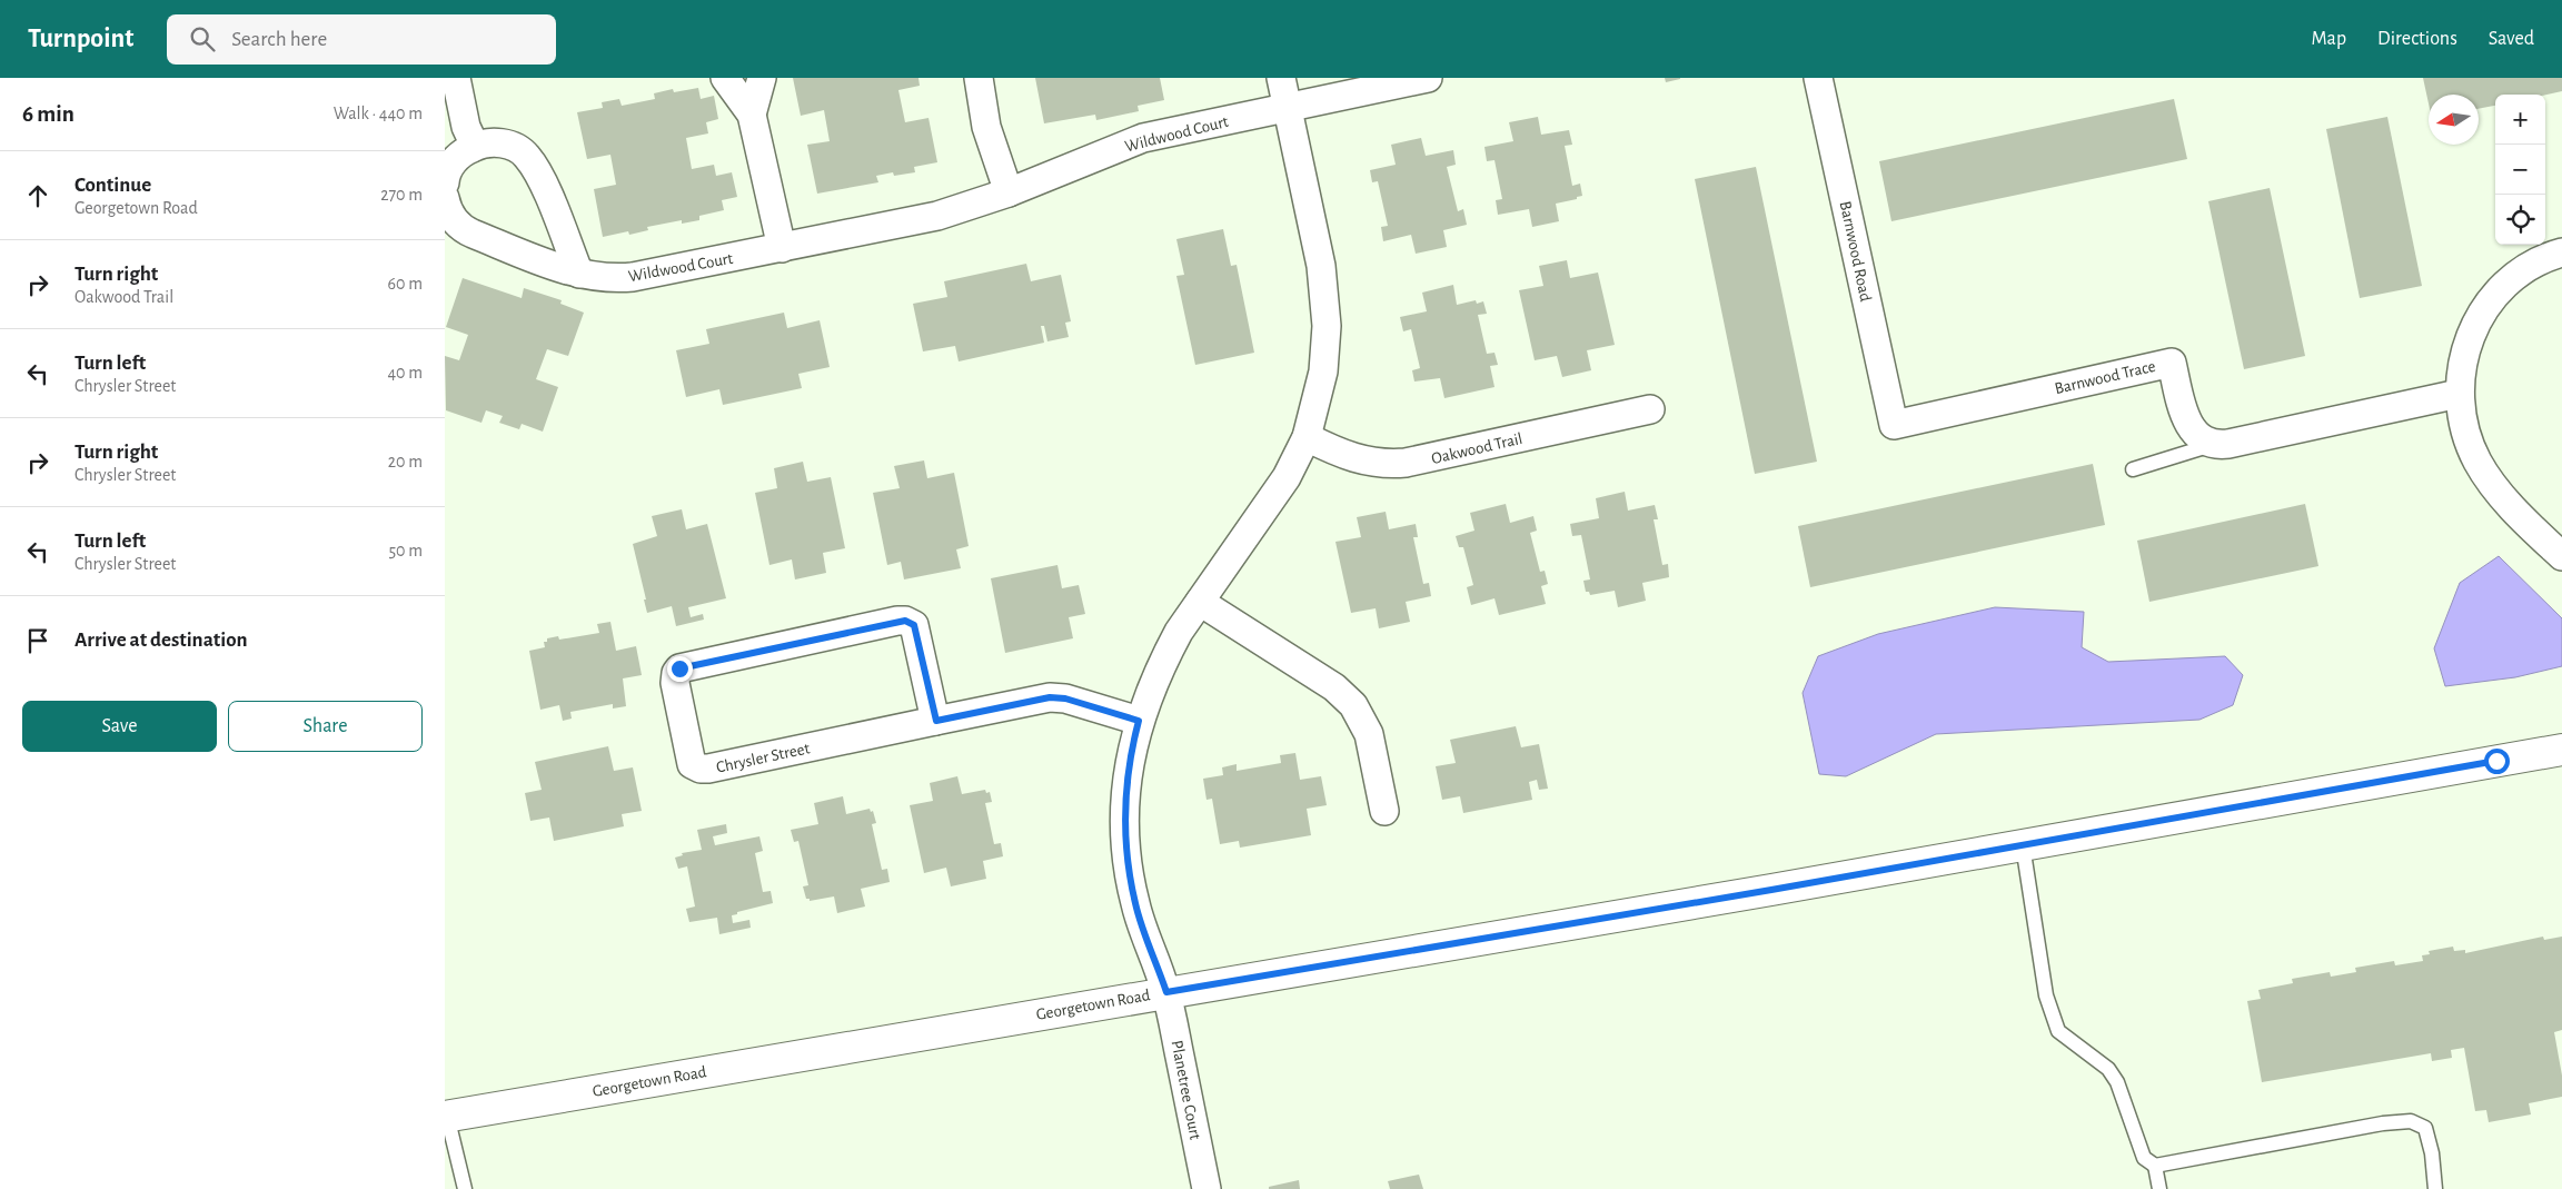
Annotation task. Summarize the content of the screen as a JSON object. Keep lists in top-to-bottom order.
{
  "streets": {
    "main road": ["Georgetown Road"],
    "street": [
      "Wildwood Court",
      "Barnwood Road",
      "Barnwood Trace",
      "Oakwood Trail",
      "Chrysler Street",
      "Planetree Court"
    ]
  },
  "crossings": [
    ["Barnwood Road", "Barnwood Trace"],
    ["Georgetown Road", "Planetree Court"]
  ],
  "north": "left",
  "page": {
    "header": "Turnpoint",
    "search": "Search here",
    "nav": ["Map", "Directions", "Saved"],
    "heading": ["6 min", "Walk · 440 m"],
    "map_buttons": ["+", "−"],
    "list": [
      ["Continue", "Georgetown Road", "270 m"],
      ["Turn right", "Oakwood Trail", "60 m"],
      ["Turn left", "Chrysler Street", "40 m"],
      ["Turn right", "Chrysler Street", "20 m"],
      ["Turn left", "Chrysler Street", "50 m"],
      "Arrive at destination"
    ],
    "buttons": ["Save", "Share"]
  }
}
